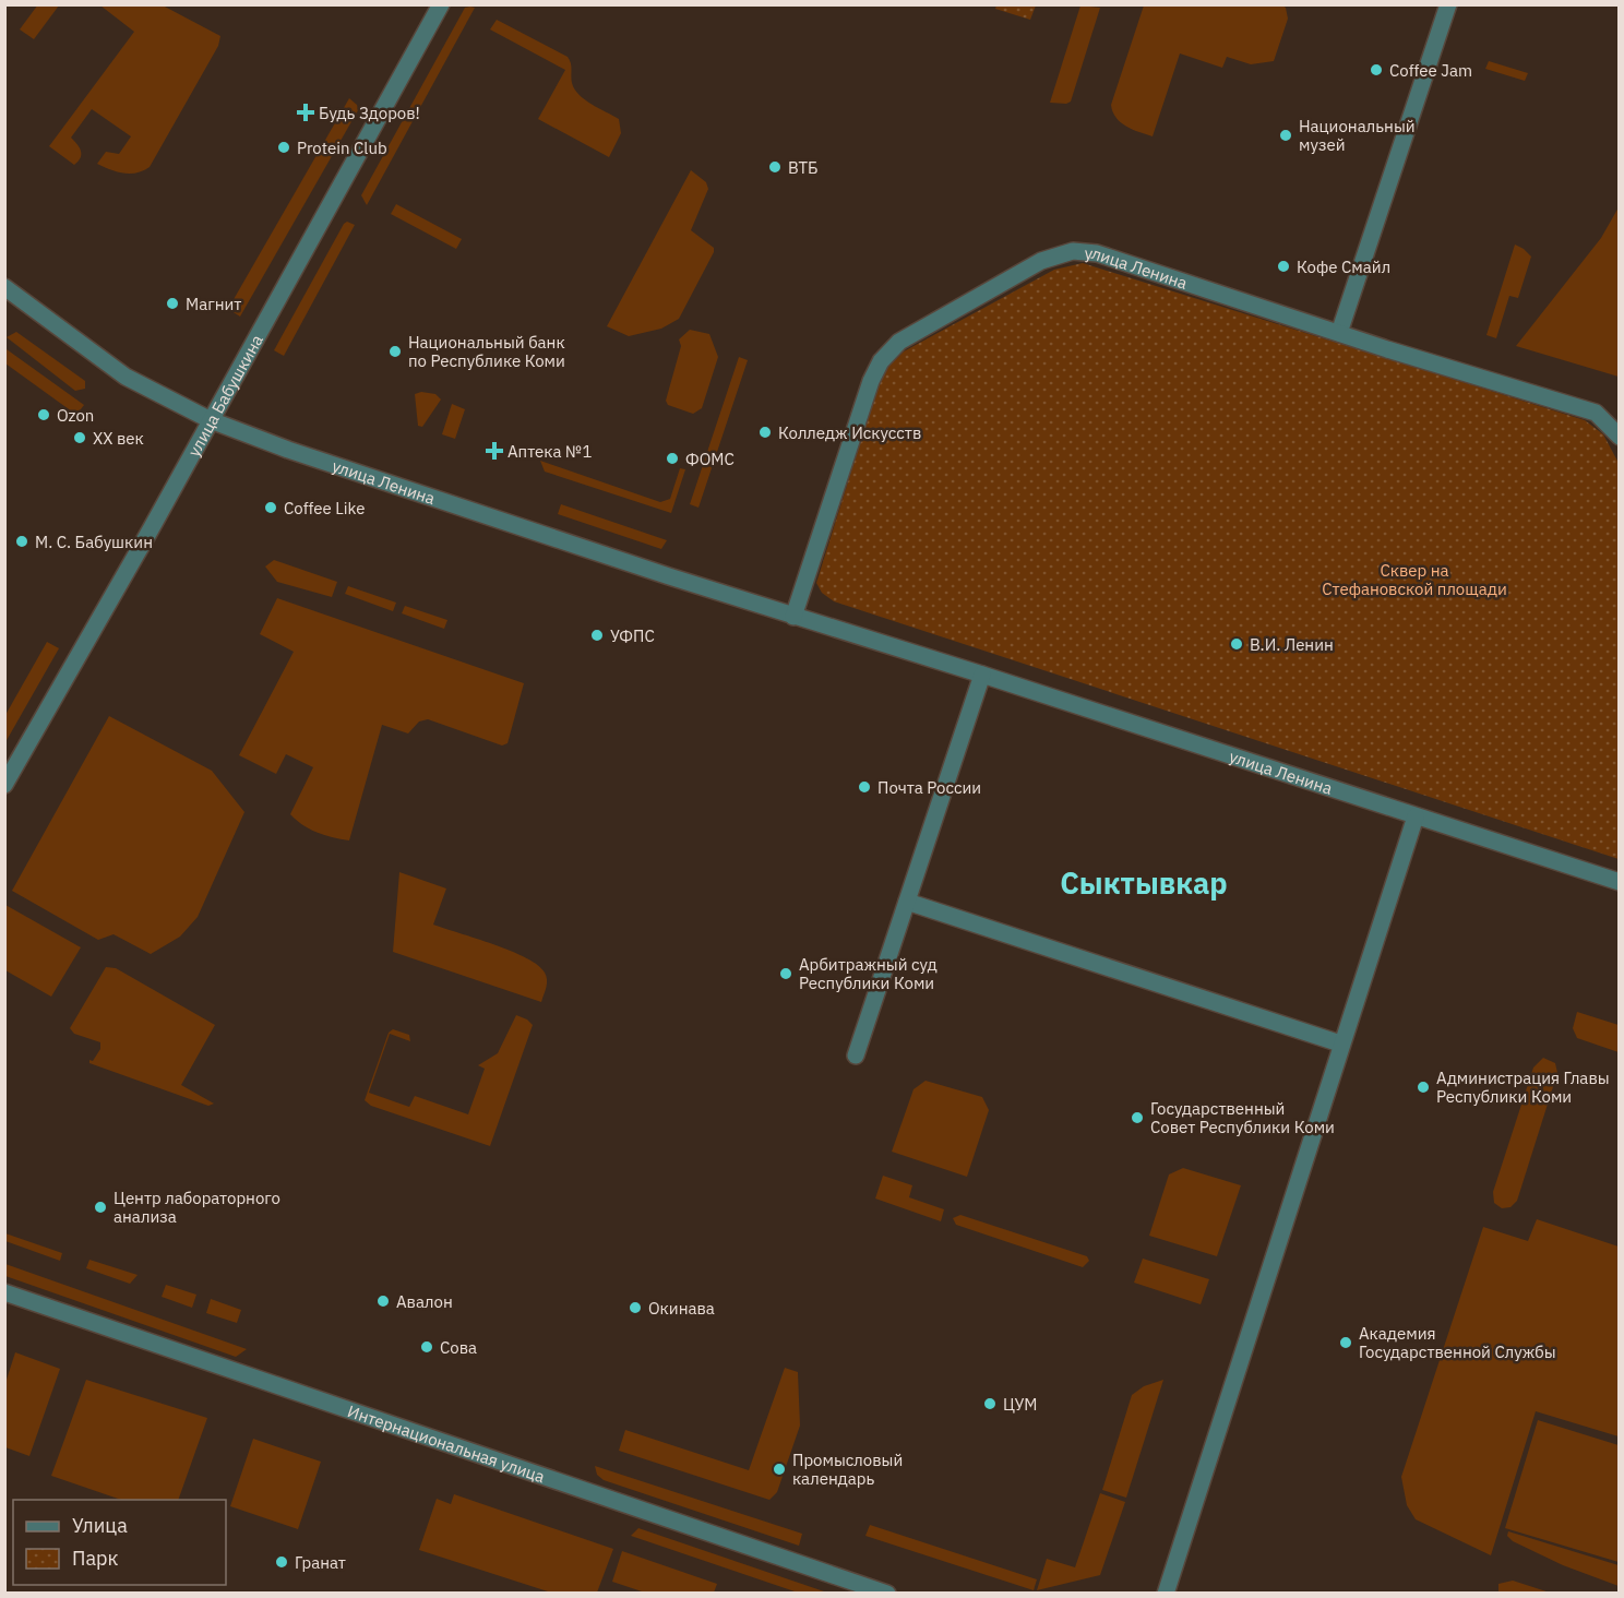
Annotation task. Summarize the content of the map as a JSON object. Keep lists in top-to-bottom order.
{
  "streets": {
    "street": ["улица Ленина", "улица Бабушкина", "Интернациональная улица"]
  },
  "crossings": [
    ["улица Ленина", "улица Бабушкина"]
  ],
  "districts": ["Сыктывкар"],
  "parks": ["Сквер на Стефановской площади"],
  "places": {
    "other": [
      "Coffee Jam",
      "Национальный музей",
      "Protein Club",
      "ВТБ",
      "Кофе Смайл",
      "Магнит",
      "Национальный банк по Республике Коми",
      "Ozon",
      "Колледж Искусств",
      "XX век",
      "ФОМС",
      "Coffee Like",
      "М. С. Бабушкин",
      "УФПС",
      "В.И. Ленин",
      "Почта России",
      "Арбитражный суд Республики Коми",
      "Администрация Главы Республики Коми",
      "Государственный Совет Республики Коми",
      "Центр лабораторного анализа",
      "Авалон",
      "Окинава",
      "Академия Государственной Службы",
      "Сова",
      "ЦУМ",
      "Промысловый календарь",
      "Гранат"
    ],
    "health": ["Будь Здоров!", "Аптека №1"]
  },
  "legend": ["Улица", "Парк"]
}
